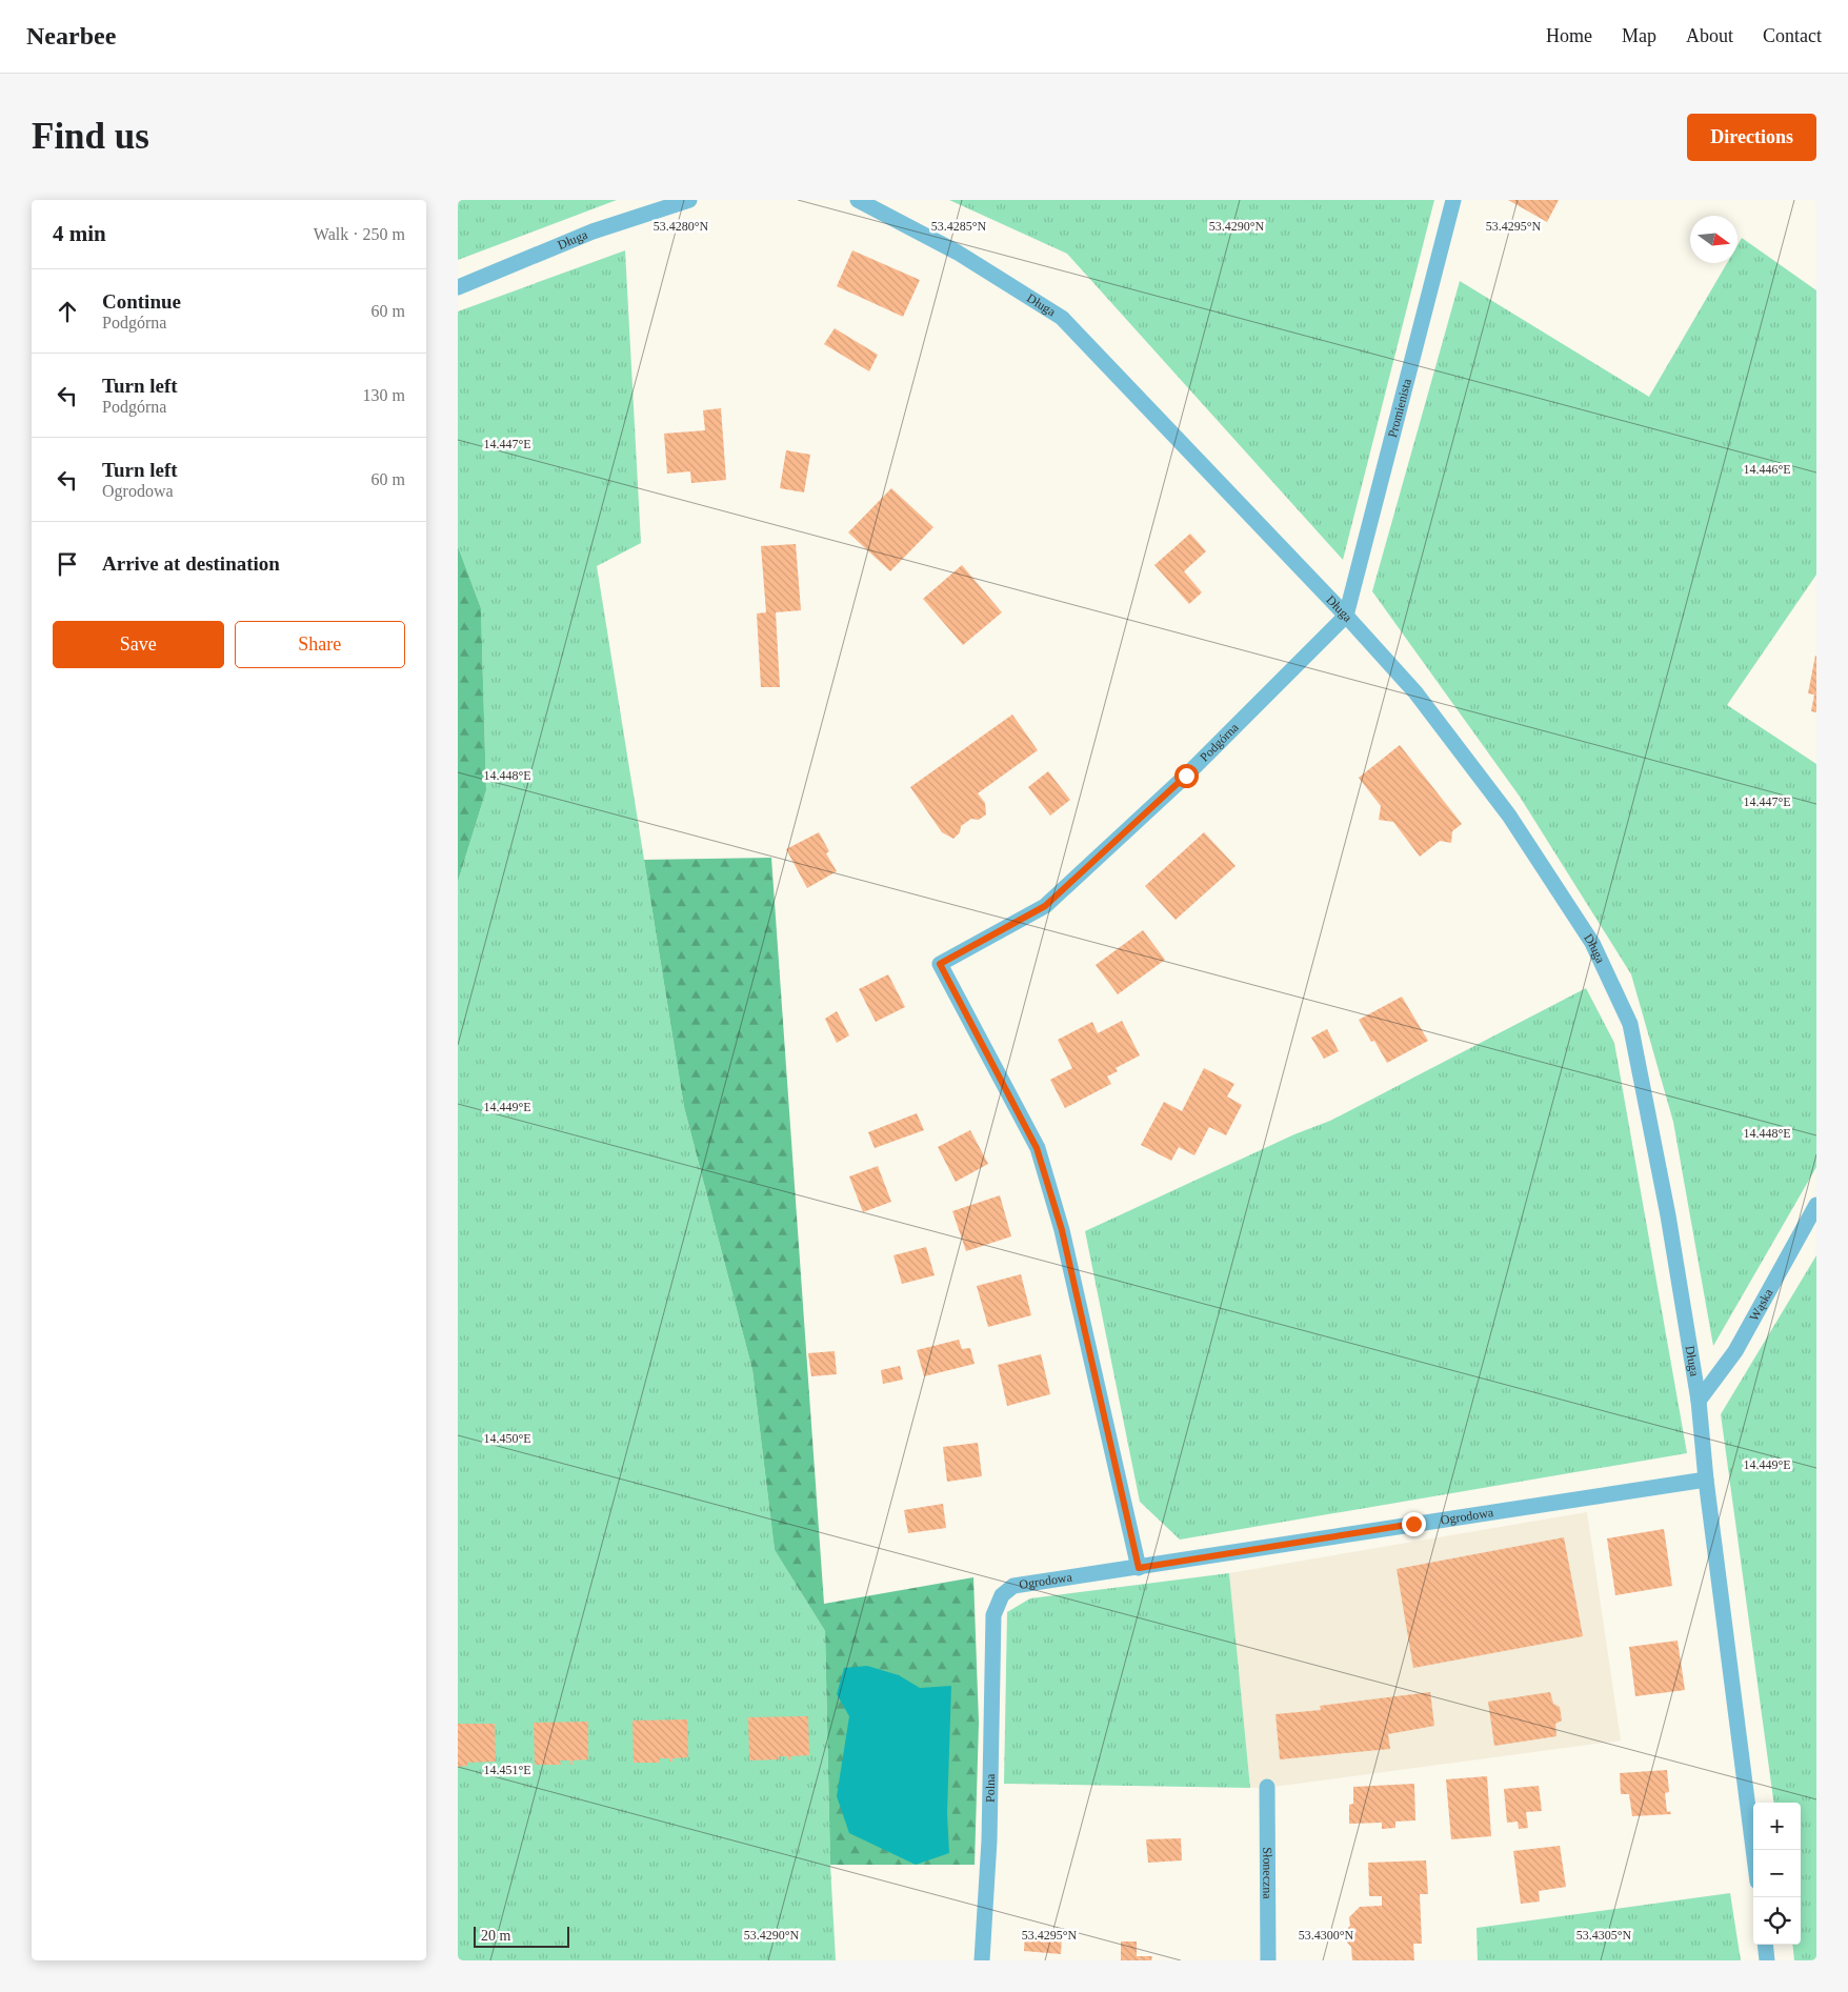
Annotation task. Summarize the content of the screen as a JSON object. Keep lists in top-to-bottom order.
{
  "streets": {
    "street": [
      "Długa",
      "Promienista",
      "Podgórna",
      "Wąska",
      "Ogrodowa",
      "Polna",
      "Słoneczna"
    ]
  },
  "crossings": [
    ["Długa", "Promienista"],
    ["Długa", "Podgórna"],
    ["Długa", "Wąska"],
    ["Długa", "Ogrodowa"],
    ["Promienista", "Podgórna"],
    ["Podgórna", "Ogrodowa"],
    ["Ogrodowa", "Polna"]
  ],
  "scale_bar": "20 m",
  "north": "right",
  "page": {
    "header": "Nearbee",
    "nav": [
      "Home",
      "Map",
      "About",
      "Contact"
    ],
    "buttons": [
      "Directions",
      ["Save", "Share"]
    ],
    "title": "Find us",
    "heading": ["4 min", "Walk · 250 m"],
    "list": [
      ["Continue", "Podgórna", "60 m"],
      ["Turn left", "Podgórna", "130 m"],
      ["Turn left", "Ogrodowa", "60 m"],
      "Arrive at destination"
    ],
    "map_buttons": ["+", "−"],
    "scale": "20 m"
  },
  "coordinates": [
    "53.4285°N",
    "53.4290°N",
    "53.4295°N",
    "53.4280°N",
    "14.447°E",
    "14.446°E",
    "14.448°E",
    "14.449°E",
    "14.450°E",
    "14.451°E",
    "53.4300°N",
    "53.4305°N"
  ]
}
